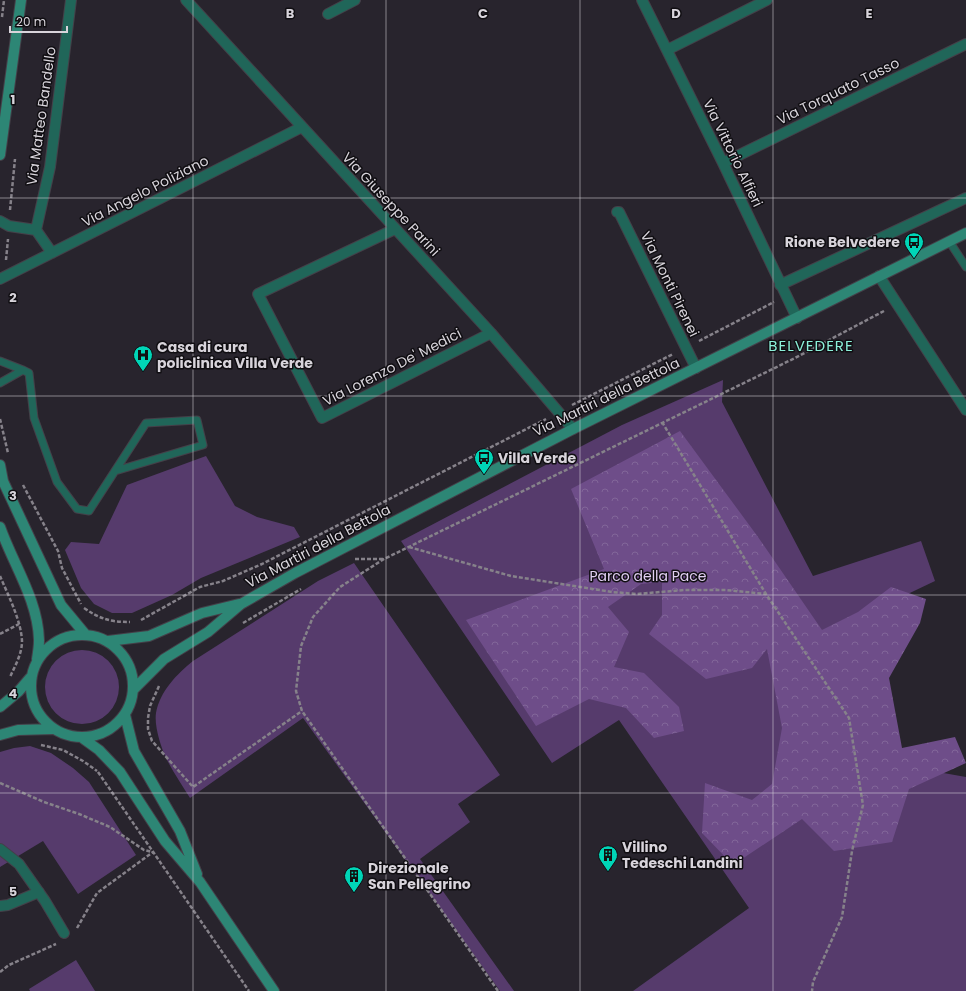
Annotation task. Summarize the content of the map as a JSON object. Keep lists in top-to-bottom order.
{
  "streets": {
    "main road": ["Via Martiri della Bettola"],
    "street": [
      "Via Torquato Tasso",
      "Via Matteo Bandello",
      "Via Vittorio Alfieri",
      "Via Angelo Poliziano",
      "Via Giuseppe Parini",
      "Via Monti Pirenei",
      "Via Lorenzo De' Medici"
    ]
  },
  "crossings": [
    ["Via Torquato Tasso", "Via Vittorio Alfieri"],
    ["Via Vittorio Alfieri", "Via Martiri della Bettola"],
    ["Via Angelo Poliziano", "Via Giuseppe Parini"],
    ["Via Giuseppe Parini", "Via Lorenzo De' Medici"],
    ["Via Giuseppe Parini", "Via Martiri della Bettola"],
    ["Via Monti Pirenei", "Via Martiri della Bettola"]
  ],
  "districts": ["BELVEDERE"],
  "parks": ["Parco della Pace"],
  "places": {
    "bus stop": ["Rione Belvedere", "Villa Verde"],
    "hospital": ["Casa di cura policlinica Villa Verde"],
    "building": ["Villino Tedeschi Landini", "Direzionale San Pellegrino"]
  },
  "scale_bar": "20 m",
  "grid": {
    "columns": [
      "B",
      "C",
      "D",
      "E"
    ],
    "rows": [
      "1",
      "2",
      "3",
      "4",
      "5"
    ]
  }
}
